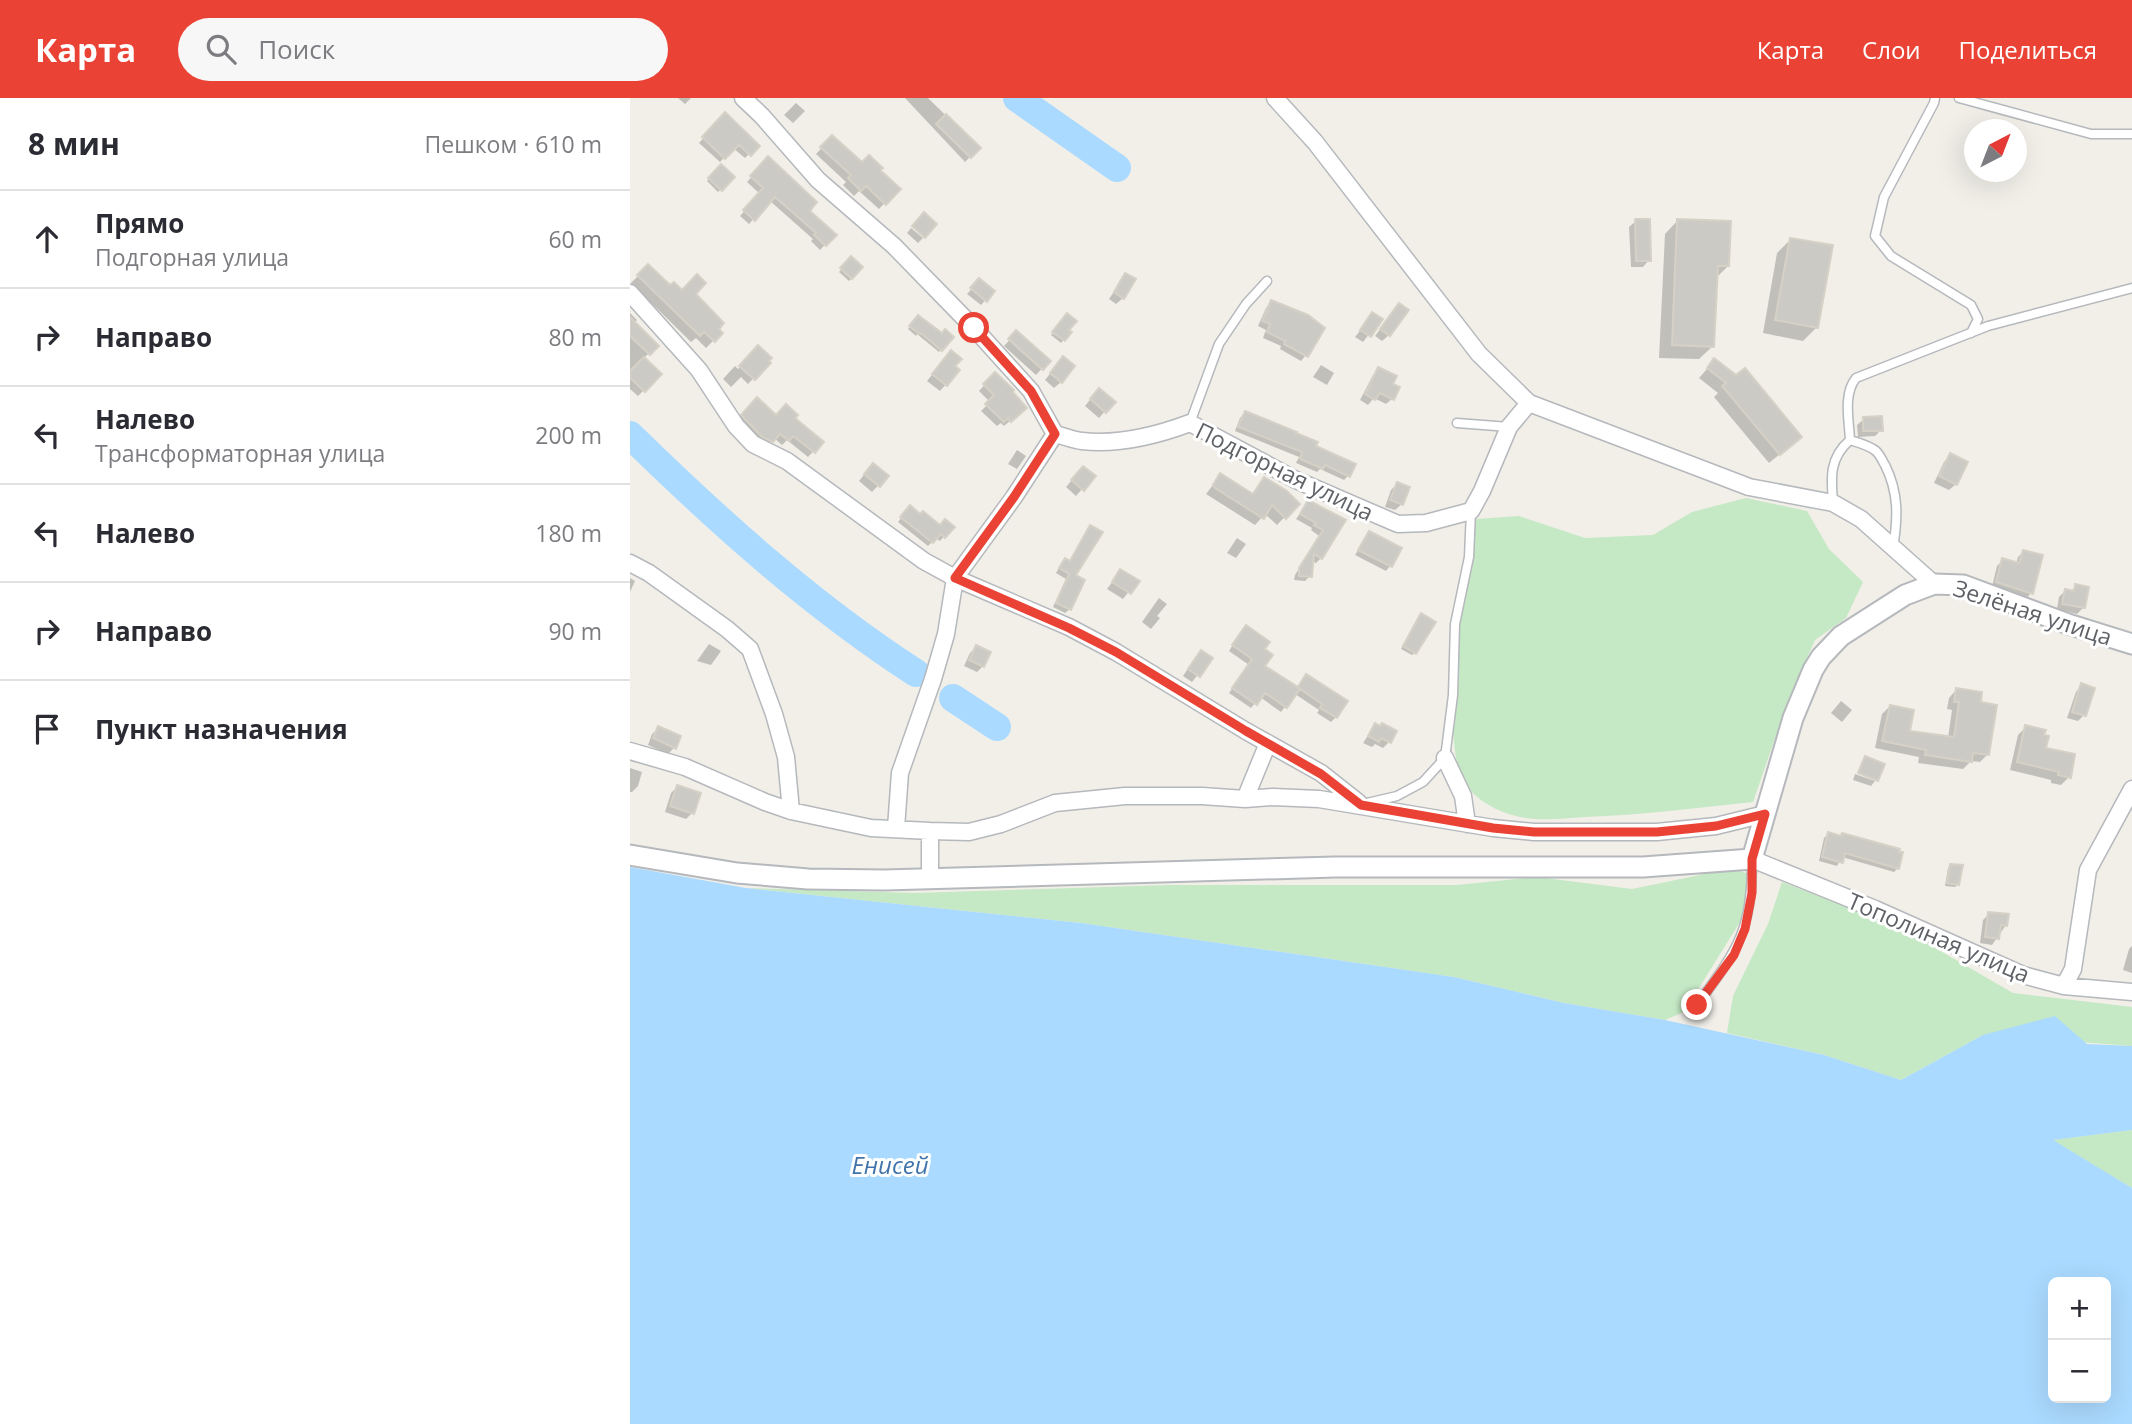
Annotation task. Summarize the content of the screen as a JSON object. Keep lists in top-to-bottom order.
{
  "streets": {
    "street": ["Подгорная улица", "Зелёная улица", "Тополиная улица"]
  },
  "water": ["Енисей"],
  "north": "top right",
  "page": {
    "header": "Карта",
    "search": "Поиск",
    "nav": ["Карта", "Слои", "Поделиться"],
    "heading": ["8 мин", "Пешком · 610 m"],
    "list": [
      ["Прямо", "Подгорная улица", "60 m"],
      ["Направо", "80 m"],
      ["Налево", "Трансформаторная улица", "200 m"],
      ["Налево", "180 m"],
      ["Направо", "90 m"],
      "Пункт назначения"
    ],
    "map_buttons": ["+", "−"]
  }
}
